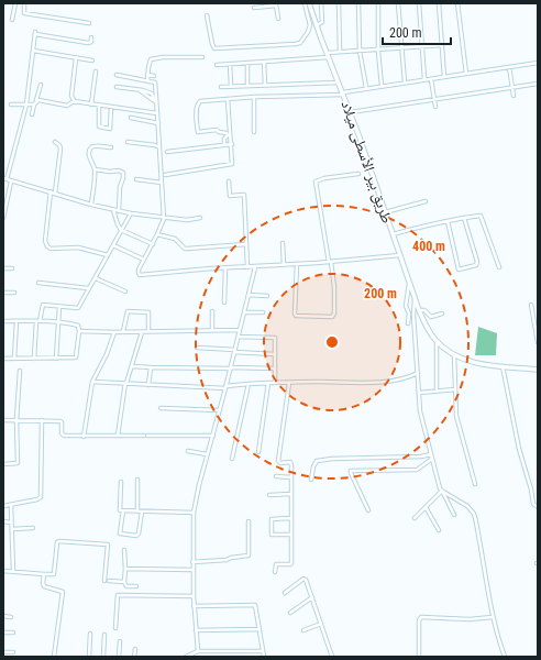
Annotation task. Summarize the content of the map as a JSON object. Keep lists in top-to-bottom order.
{
  "streets": {
    "main road": ["طريق بير الأسطى ميلاد"]
  },
  "scale_bar": "200 m",
  "rings": ["400 m", "200 m"]
}
